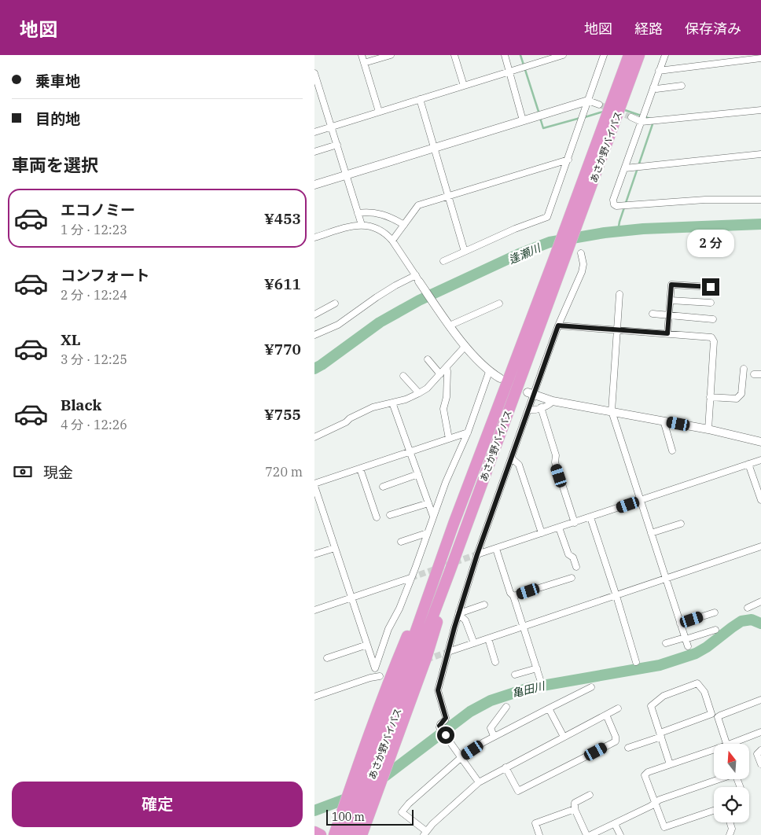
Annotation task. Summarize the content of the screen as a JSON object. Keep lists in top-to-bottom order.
{
  "streets": {
    "highway": ["あさか野バイパス"]
  },
  "water": ["逢瀬川", "亀田川"],
  "scale_bar": "100 m",
  "north": "top",
  "page": {
    "header": "地図",
    "nav": ["地図", "経路", "保存済み"],
    "banner": ["乗車地", "目的地"],
    "heading": "車両を選択",
    "list": [
      {
        "name": "エコノミー",
        "note": "1 分 · 12:23",
        "value": "¥453"
      },
      {
        "name": "コンフォート",
        "note": "2 分 · 12:24",
        "value": "¥611"
      },
      {
        "name": "XL",
        "note": "3 分 · 12:25",
        "value": "¥770"
      },
      {
        "name": "Black",
        "note": "4 分 · 12:26",
        "value": "¥755"
      }
    ],
    "bubble": "2 分",
    "pay": ["現金", "720 m"],
    "buttons": "確定",
    "scale": "100 m"
  }
}
